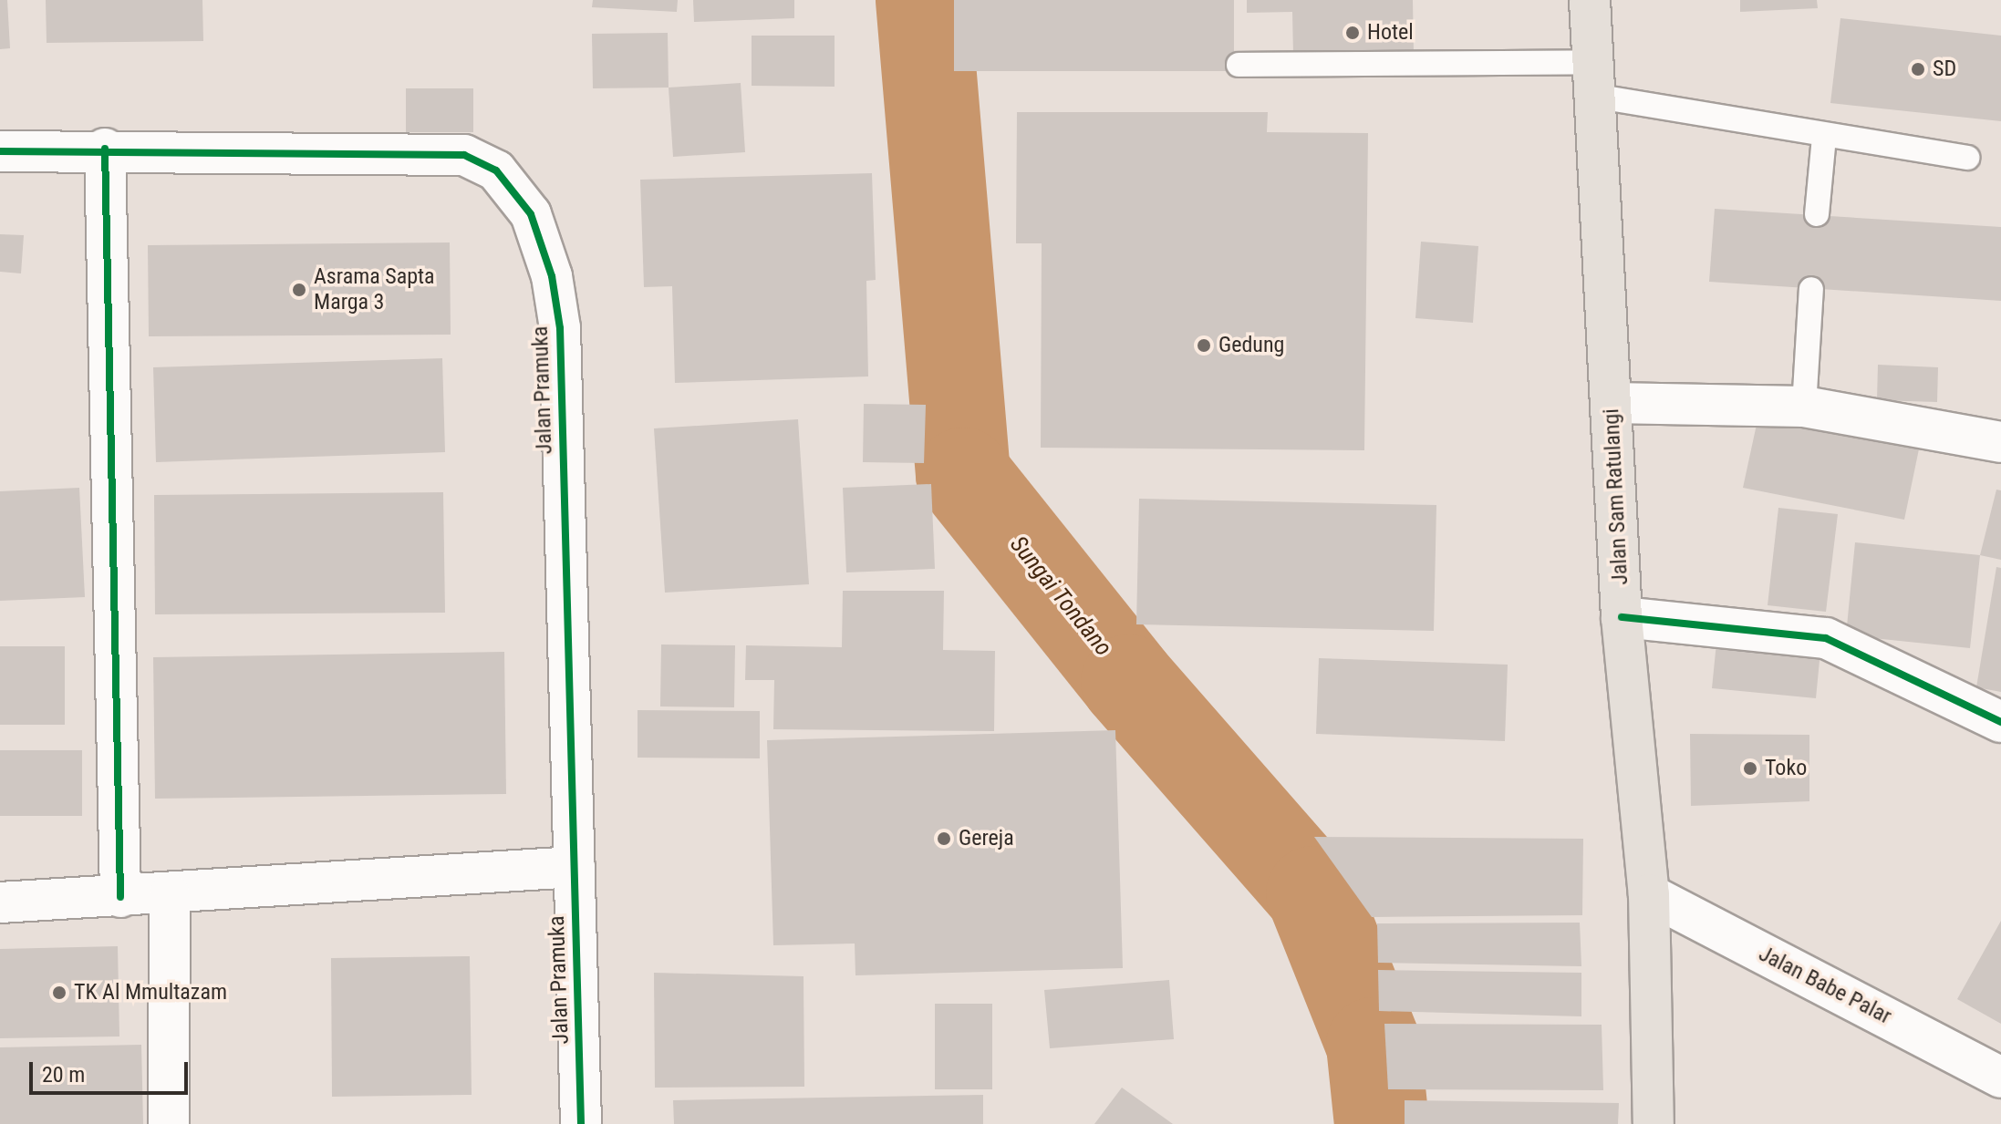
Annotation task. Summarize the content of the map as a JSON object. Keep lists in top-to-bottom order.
{
  "streets": {
    "main road": ["Jalan Sam Ratulangi"],
    "street": ["Jalan Pramuka", "Jalan Babe Palar"]
  },
  "crossings": [
    ["Jalan Sam Ratulangi", "Jalan Babe Palar"]
  ],
  "water": ["Sungai Tondano"],
  "places": [
    "Hotel",
    "SD",
    "Asrama Sapta Marga 3",
    "Gedung",
    "Toko",
    "Gereja",
    "TK Al Mmultazam"
  ],
  "scale_bar": "20 m"
}
